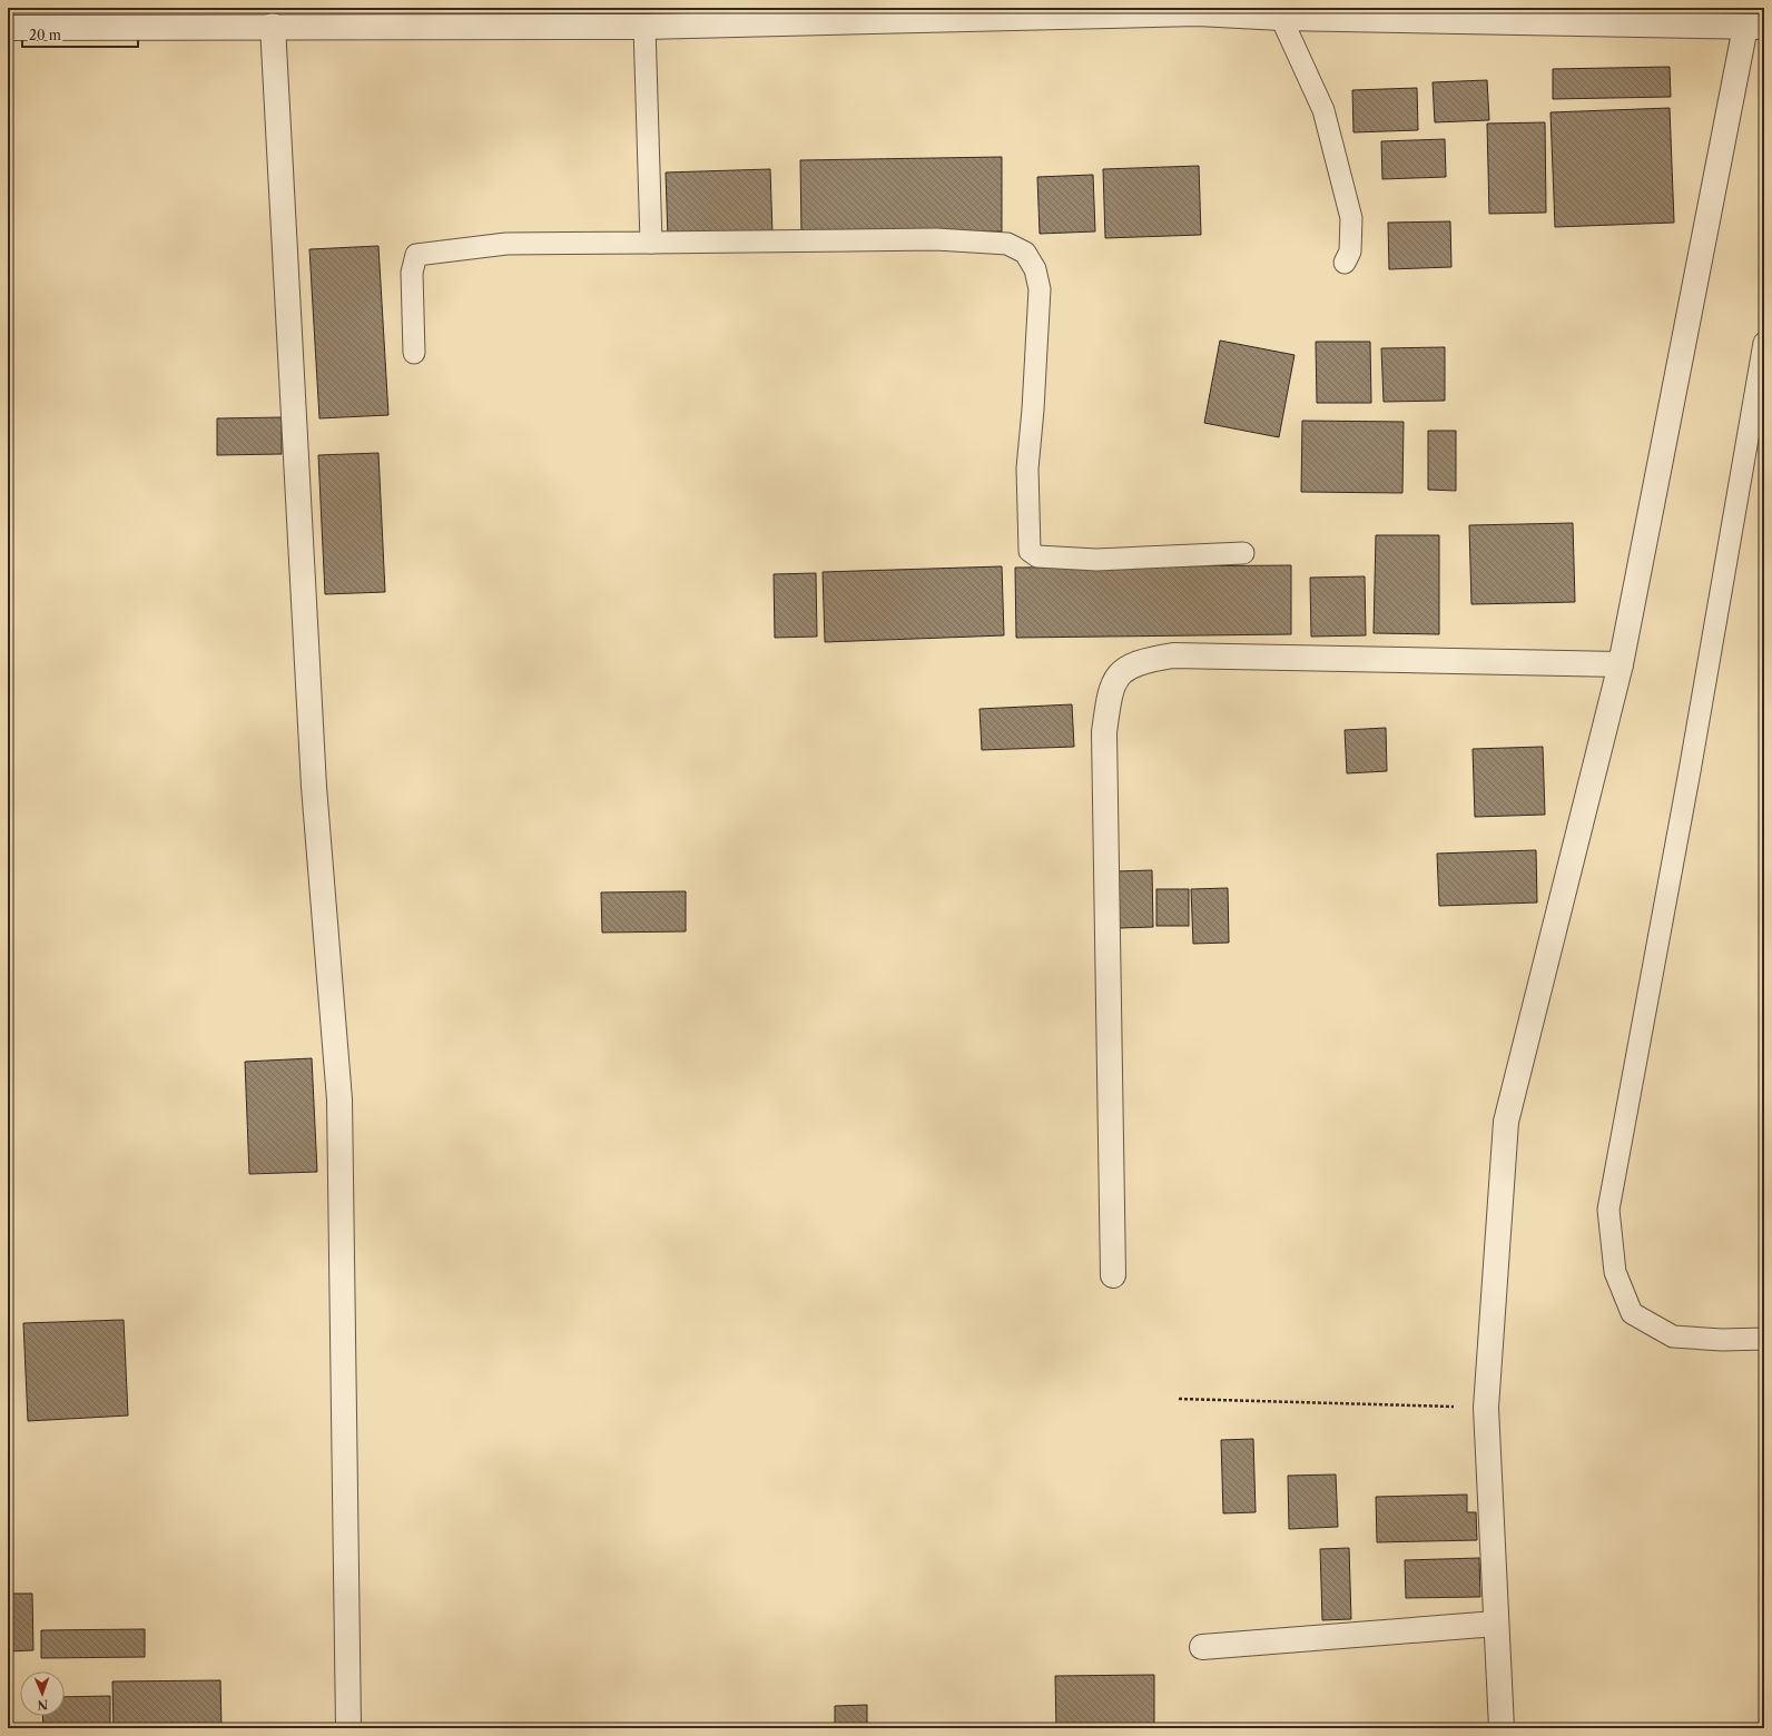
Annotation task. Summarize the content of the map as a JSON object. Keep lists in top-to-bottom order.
{
  "scale_bar": "20 m",
  "north": "bottom"
}
